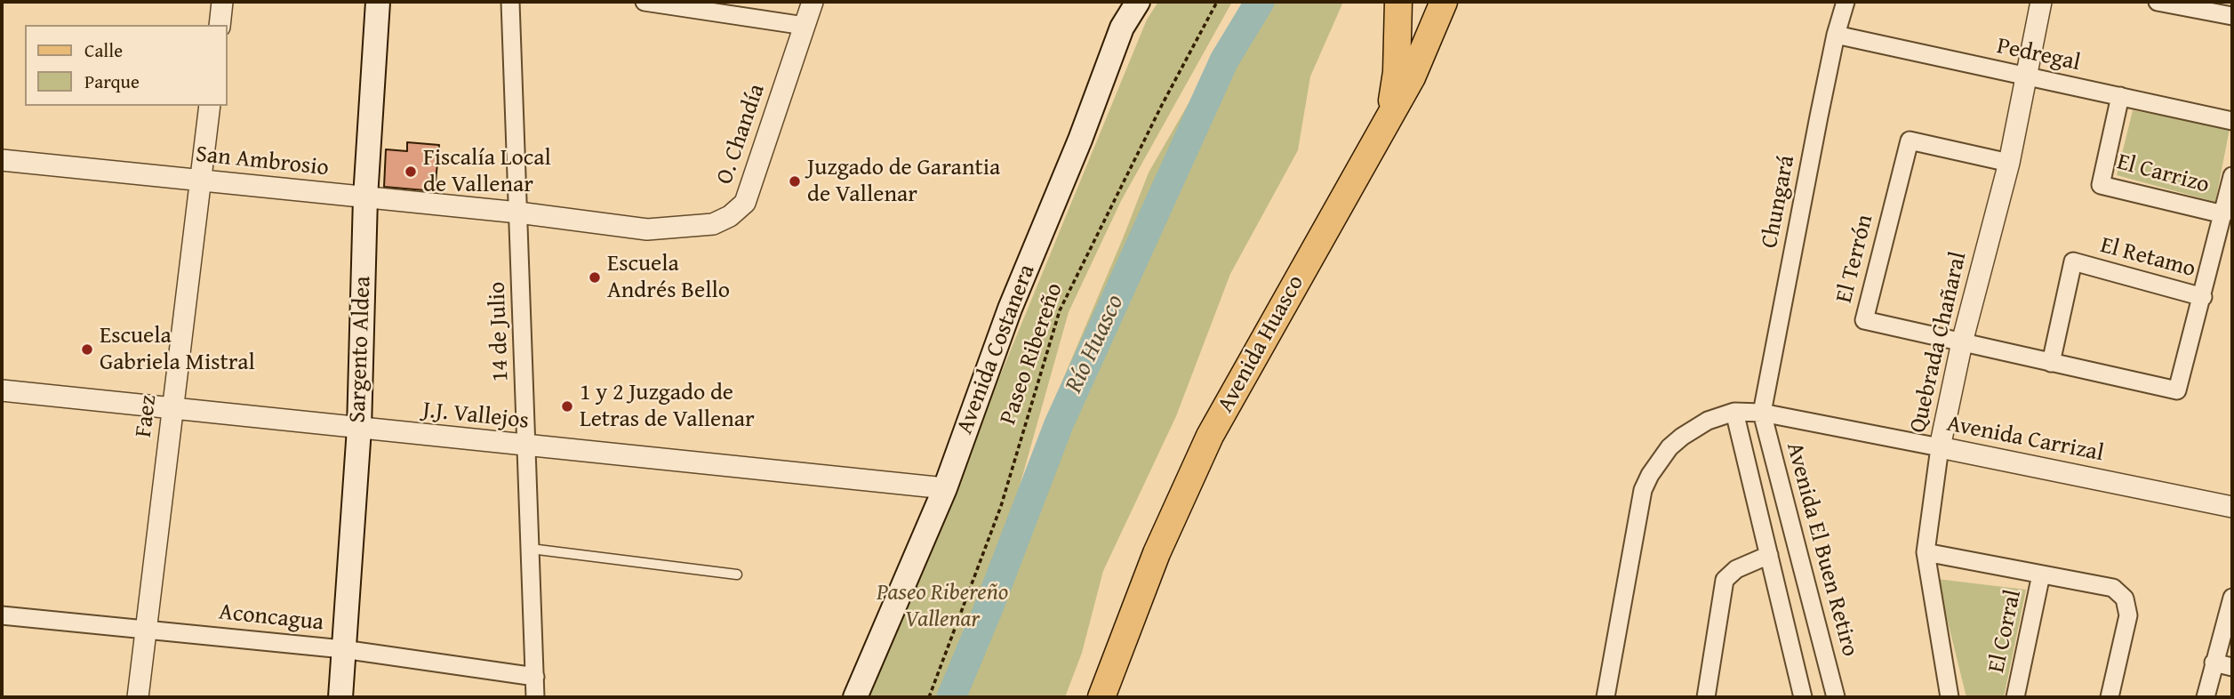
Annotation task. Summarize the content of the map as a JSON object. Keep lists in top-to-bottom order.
{
  "streets": {
    "main road": ["Avenida Huasco", "Sargento Aldea", "Avenida Costanera"],
    "street": [
      "Pedregal",
      "O. Chandía",
      "San Ambrosio",
      "El Carrizo",
      "Chungará",
      "El Retamo",
      "El Terrón",
      "14 de Julio",
      "Quebrada Chañaral",
      "Faez",
      "J.J. Vallejos",
      "Avenida Carrizal",
      "Avenida El Buen Retiro",
      "Aconcagua",
      "El Corral"
    ],
    "path": ["Paseo Ribereño"]
  },
  "crossings": [
    ["Pedregal", "El Carrizo"],
    ["Pedregal", "Chungará"],
    ["Pedregal", "Quebrada Chañaral"],
    ["O. Chandía", "San Ambrosio"],
    ["O. Chandía", "14 de Julio"],
    ["San Ambrosio", "14 de Julio"],
    ["San Ambrosio", "Sargento Aldea"],
    ["San Ambrosio", "Faez"],
    ["Chungará", "Avenida Carrizal"],
    ["Chungará", "Avenida El Buen Retiro"],
    ["El Retamo", "El Terrón"],
    ["El Terrón", "Quebrada Chañaral"],
    ["14 de Julio", "J.J. Vallejos"],
    ["14 de Julio", "Aconcagua"],
    ["Quebrada Chañaral", "Avenida Carrizal"],
    ["Sargento Aldea", "J.J. Vallejos"],
    ["Sargento Aldea", "Aconcagua"],
    ["Avenida Costanera", "J.J. Vallejos"],
    ["Faez", "J.J. Vallejos"],
    ["Faez", "Aconcagua"],
    ["Avenida Carrizal", "Avenida El Buen Retiro"]
  ],
  "water": ["Río Huasco"],
  "parks": ["Paseo Ribereño Vallenar"],
  "places": [
    "Fiscalía Local de Vallenar",
    "Juzgado de Garantia de Vallenar",
    "Escuela Andrés Bello",
    "Escuela Gabriela Mistral",
    "1 y 2 Juzgado de Letras de Vallenar"
  ],
  "legend": ["Calle", "Parque"]
}
